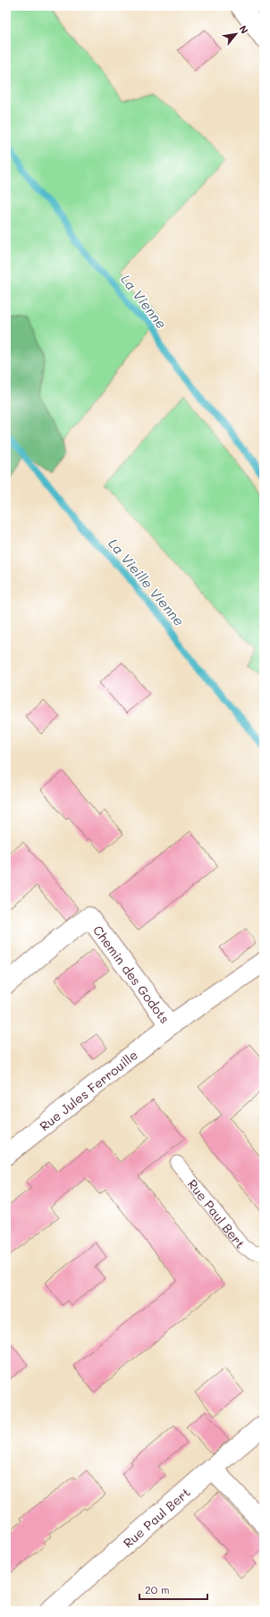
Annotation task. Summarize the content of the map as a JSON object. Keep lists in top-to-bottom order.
{
  "streets": {
    "street": ["Chemin des Godots", "Rue Jules Ferrouille", "Rue Paul Bert"]
  },
  "crossings": [
    ["Chemin des Godots", "Rue Jules Ferrouille"]
  ],
  "water": ["La Vienne", "La Vieille Vienne"],
  "scale_bar": "20 m",
  "north": "top right"
}
